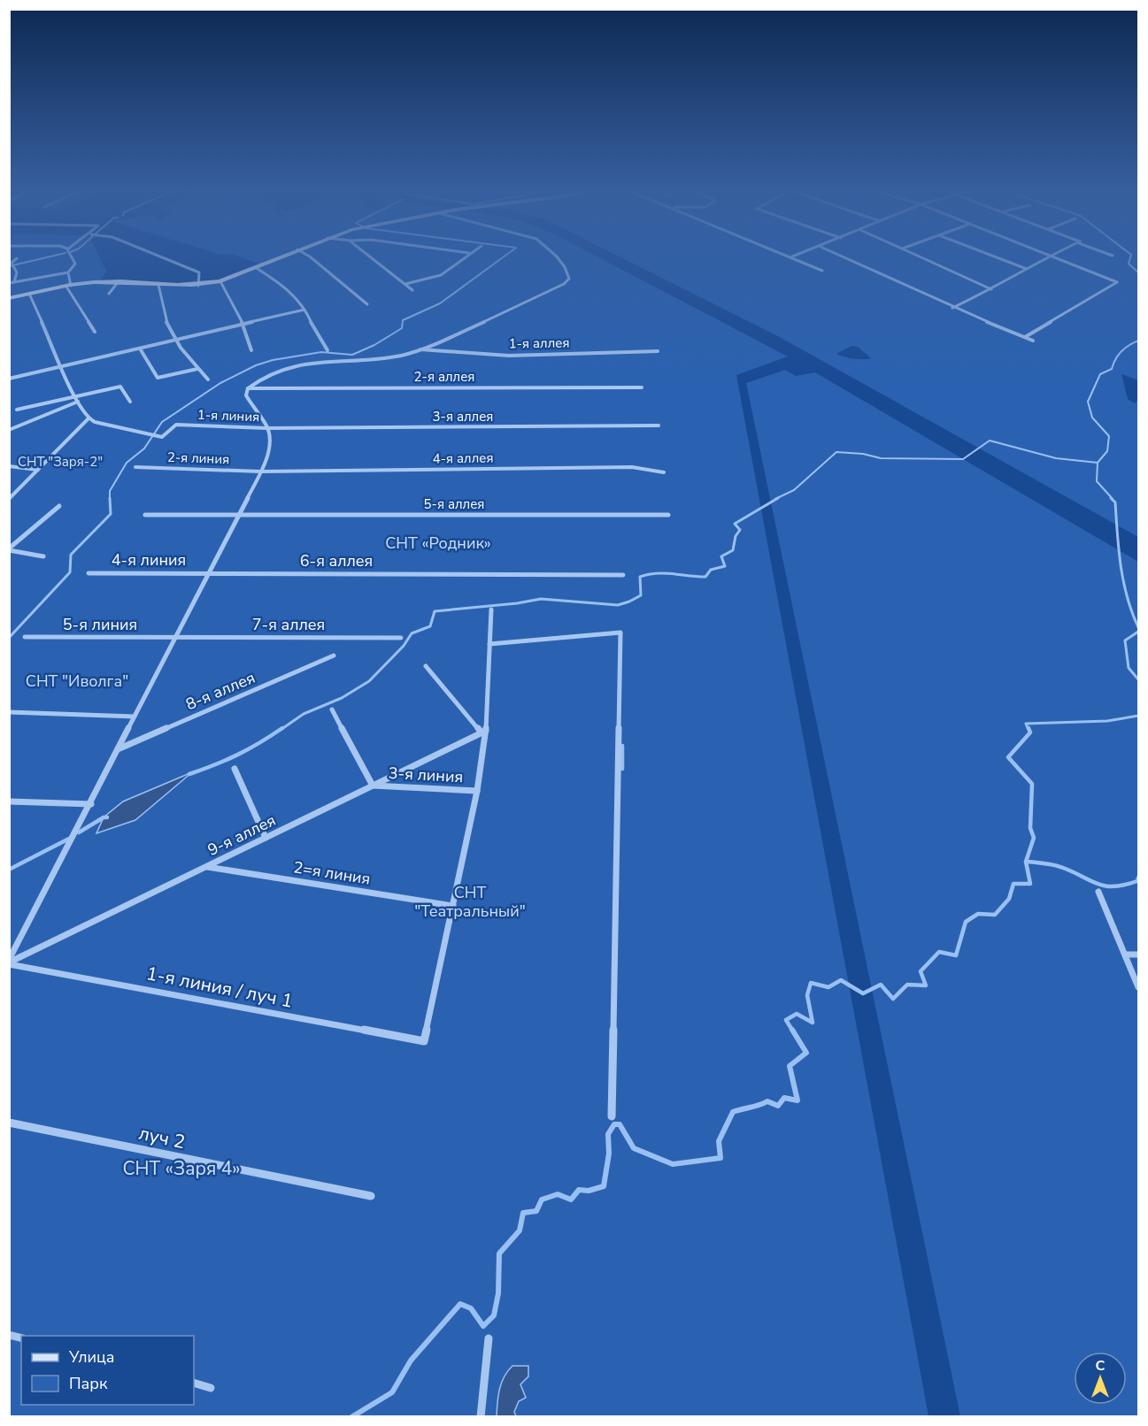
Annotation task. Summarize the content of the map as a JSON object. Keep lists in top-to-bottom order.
{
  "streets": {
    "street": [
      "1-я аллея",
      "2-я аллея",
      "1-я линия",
      "3-я аллея",
      "2-я линия",
      "4-я аллея",
      "5-я аллея",
      "4-я линия",
      "6-я аллея",
      "5-я линия",
      "7-я аллея",
      "8-я аллея",
      "3-я линия",
      "9-я аллея",
      "2=я линия",
      "1-я линия / луч 1",
      "луч 2"
    ]
  },
  "crossings": [
    ["1-я линия", "3-я аллея"],
    ["2-я линия", "4-я аллея"],
    ["4-я линия", "6-я аллея"],
    ["5-я линия", "7-я аллея"],
    ["3-я линия", "9-я аллея"],
    ["9-я аллея", "2=я линия"],
    ["9-я аллея", "1-я линия / луч 1"],
    ["2=я линия", "1-я линия / луч 1"]
  ],
  "parks": [
    "СНТ \"Заря-2\"",
    "СНТ «Родник»",
    "СНТ \"Иволга\"",
    "СНТ \"Театральный\"",
    "СНТ «Заря 4»"
  ],
  "legend": ["Улица", "Парк"],
  "north": "top"
}
